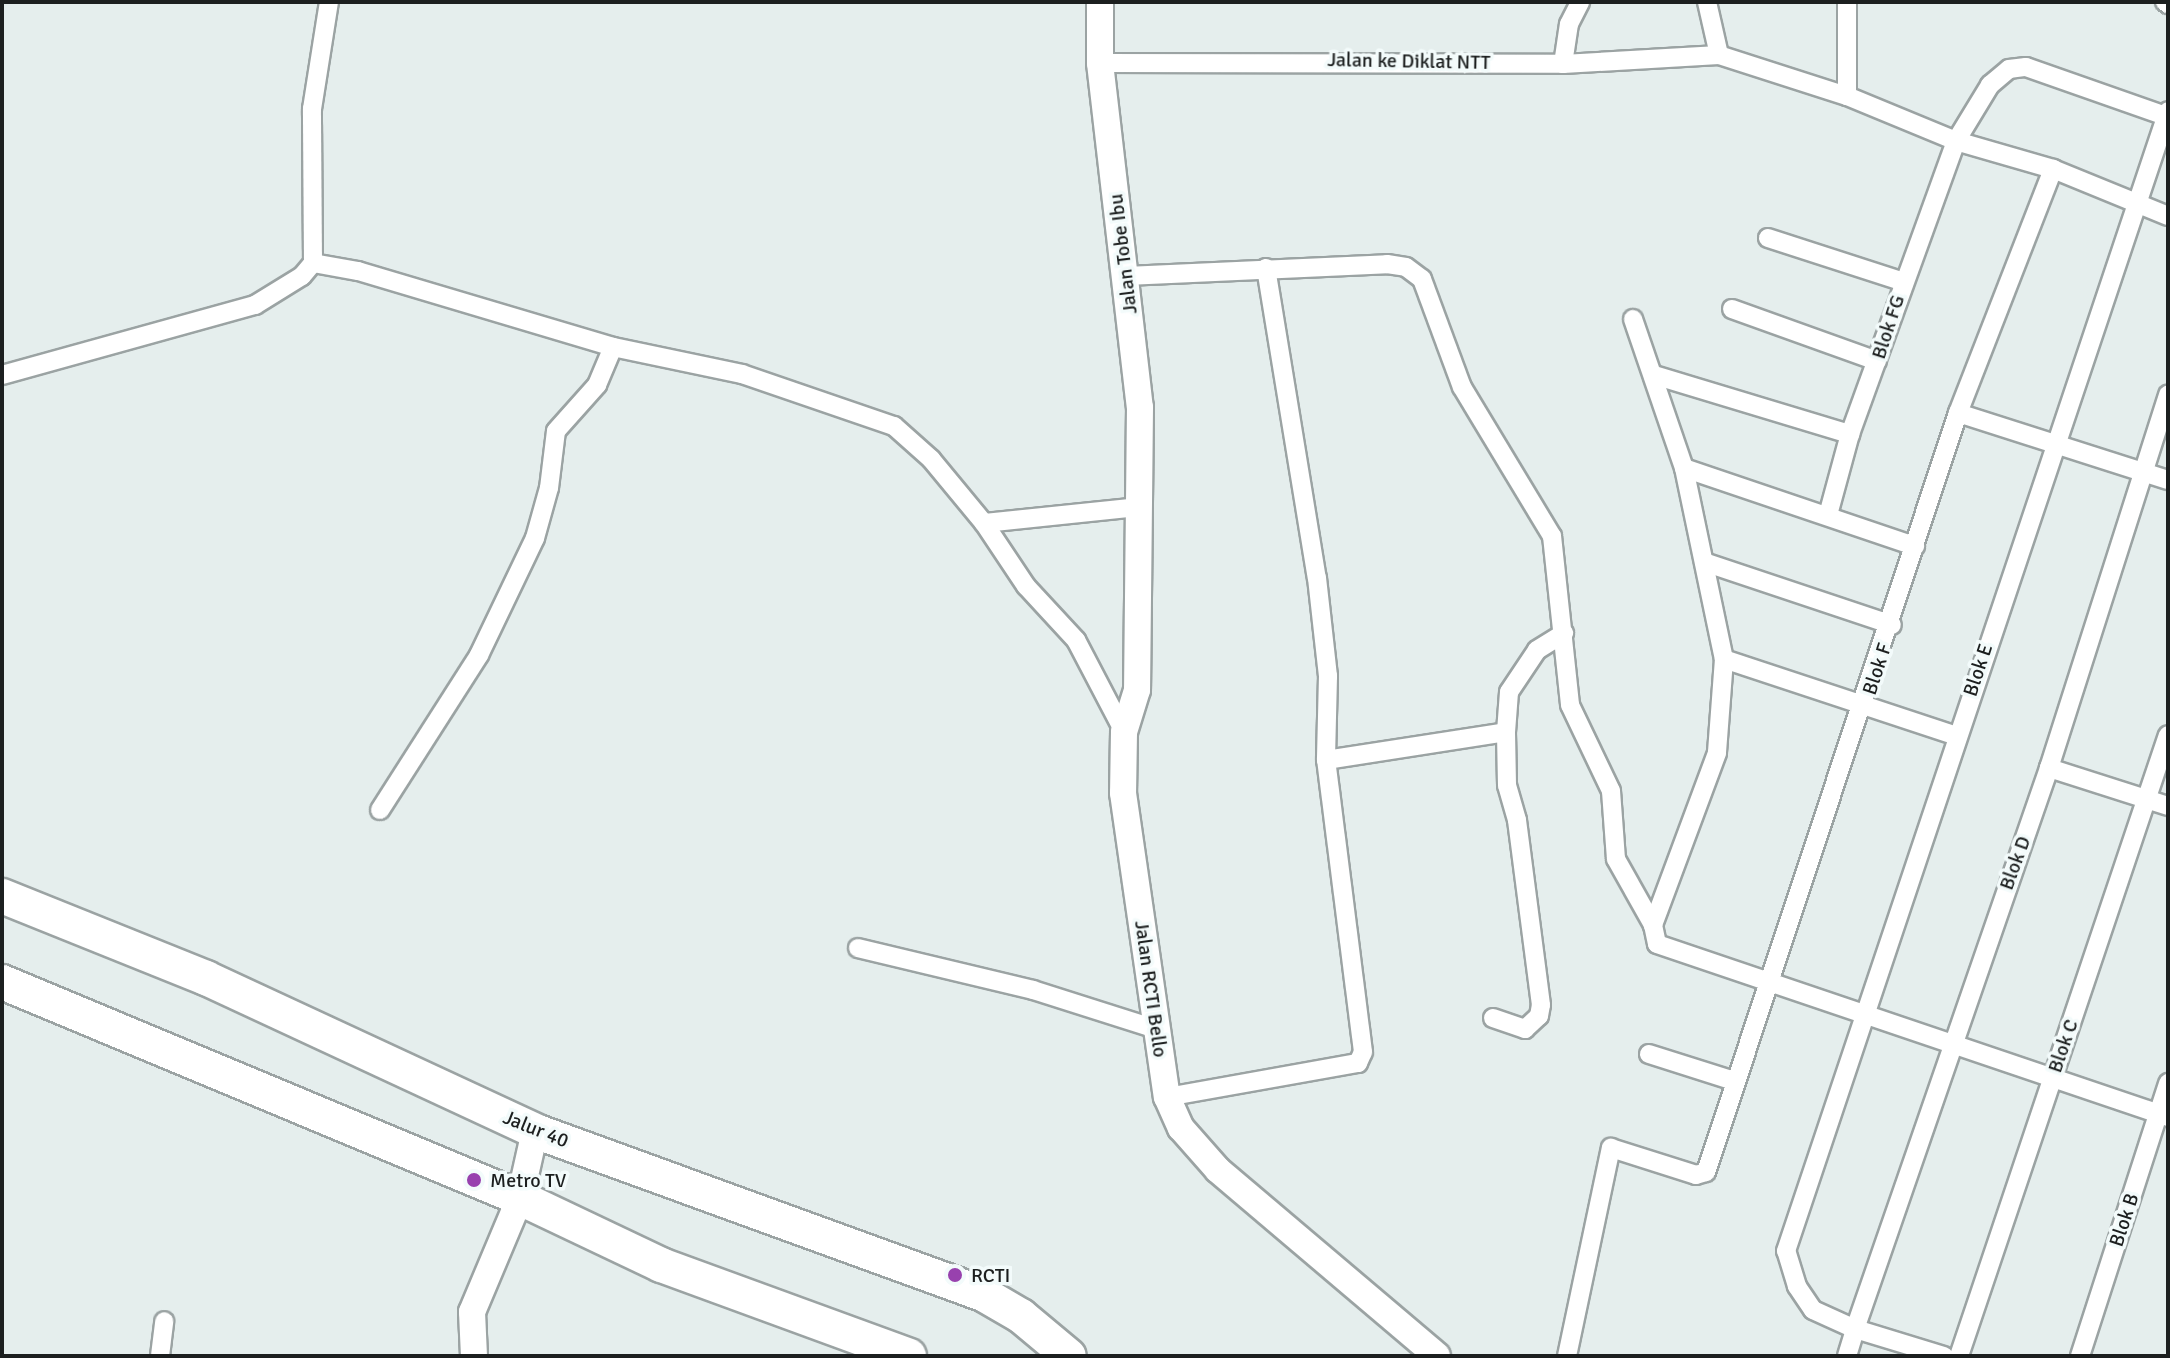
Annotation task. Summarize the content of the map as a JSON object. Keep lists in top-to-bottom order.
{
  "streets": {
    "highway": ["Jalur 40"],
    "street": [
      "Jalan ke Diklat NTT",
      "Jalan Tobe Ibu",
      "Blok FG",
      "Blok F",
      "Blok E",
      "Blok D",
      "Jalan RCTI Bello",
      "Blok C",
      "Blok B"
    ]
  },
  "crossings": [
    ["Jalan ke Diklat NTT", "Jalan Tobe Ibu"],
    ["Jalan ke Diklat NTT", "Blok FG"],
    ["Jalan ke Diklat NTT", "Blok F"],
    ["Jalan ke Diklat NTT", "Blok E"],
    ["Jalan Tobe Ibu", "Jalan RCTI Bello"],
    ["Blok FG", "Blok E"],
    ["Blok E", "Blok D"]
  ],
  "places": ["Metro TV", "RCTI"]
}
